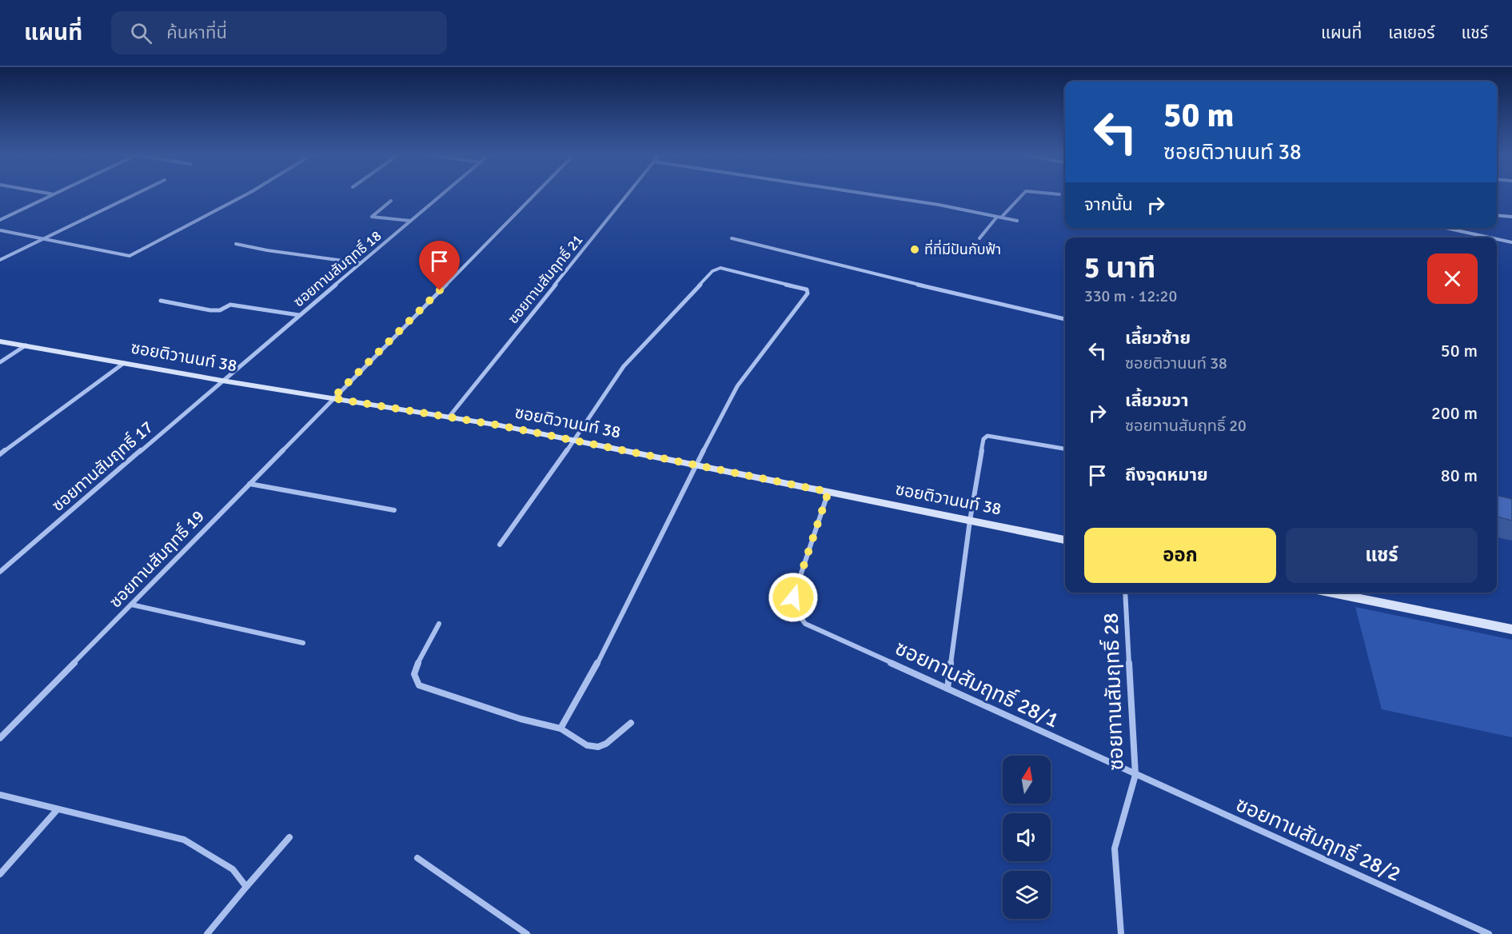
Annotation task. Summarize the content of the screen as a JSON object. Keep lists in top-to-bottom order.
{
  "streets": {
    "street": [
      "ซอยทานสัมฤทธิ์ 18",
      "ซอยทานสัมฤทธิ์ 21",
      "ซอยติวานนท์ 38",
      "ซอยทานสัมฤทธิ์ 17",
      "ซอยทานสัมฤทธิ์ 19",
      "ซอยทานสัมฤทธิ์ 28/1",
      "ซอยทานสัมฤทธิ์ 28",
      "ซอยทานสัมฤทธิ์ 28/2"
    ]
  },
  "crossings": [
    ["ซอยทานสัมฤทธิ์ 18", "ซอยติวานนท์ 38"],
    ["ซอยทานสัมฤทธิ์ 18", "ซอยทานสัมฤทธิ์ 17"],
    ["ซอยทานสัมฤทธิ์ 21", "ซอยติวานนท์ 38"],
    ["ซอยติวานนท์ 38", "ซอยทานสัมฤทธิ์ 17"],
    ["ซอยติวานนท์ 38", "ซอยทานสัมฤทธิ์ 19"],
    ["ซอยติวานนท์ 38", "ซอยทานสัมฤทธิ์ 28/1"],
    ["ซอยทานสัมฤทธิ์ 28/1", "ซอยทานสัมฤทธิ์ 28"],
    ["ซอยทานสัมฤทธิ์ 28/1", "ซอยทานสัมฤทธิ์ 28/2"],
    ["ซอยทานสัมฤทธิ์ 28", "ซอยทานสัมฤทธิ์ 28/2"]
  ],
  "places": ["ที่ที่มีปันกับฟ้า"],
  "north": "top",
  "page": {
    "header": "แผนที่",
    "search": "ค้นหาที่นี่",
    "nav": ["แผนที่", "เลเยอร์", "แชร์"],
    "turn": ["50 m", "ซอยติวานนท์ 38"],
    "then": "จากนั้น",
    "heading": ["5 นาที", "330 m · 12:20"],
    "list": [
      {
        "name": "เลี้ยวซ้าย",
        "note": "ซอยติวานนท์ 38",
        "value": "50 m"
      },
      {
        "name": "เลี้ยวขวา",
        "note": "ซอยทานสัมฤทธิ์ 20",
        "value": "200 m"
      },
      {
        "name": "ถึงจุดหมาย",
        "value": "80 m"
      }
    ],
    "buttons": ["ออก", "แชร์"]
  }
}
